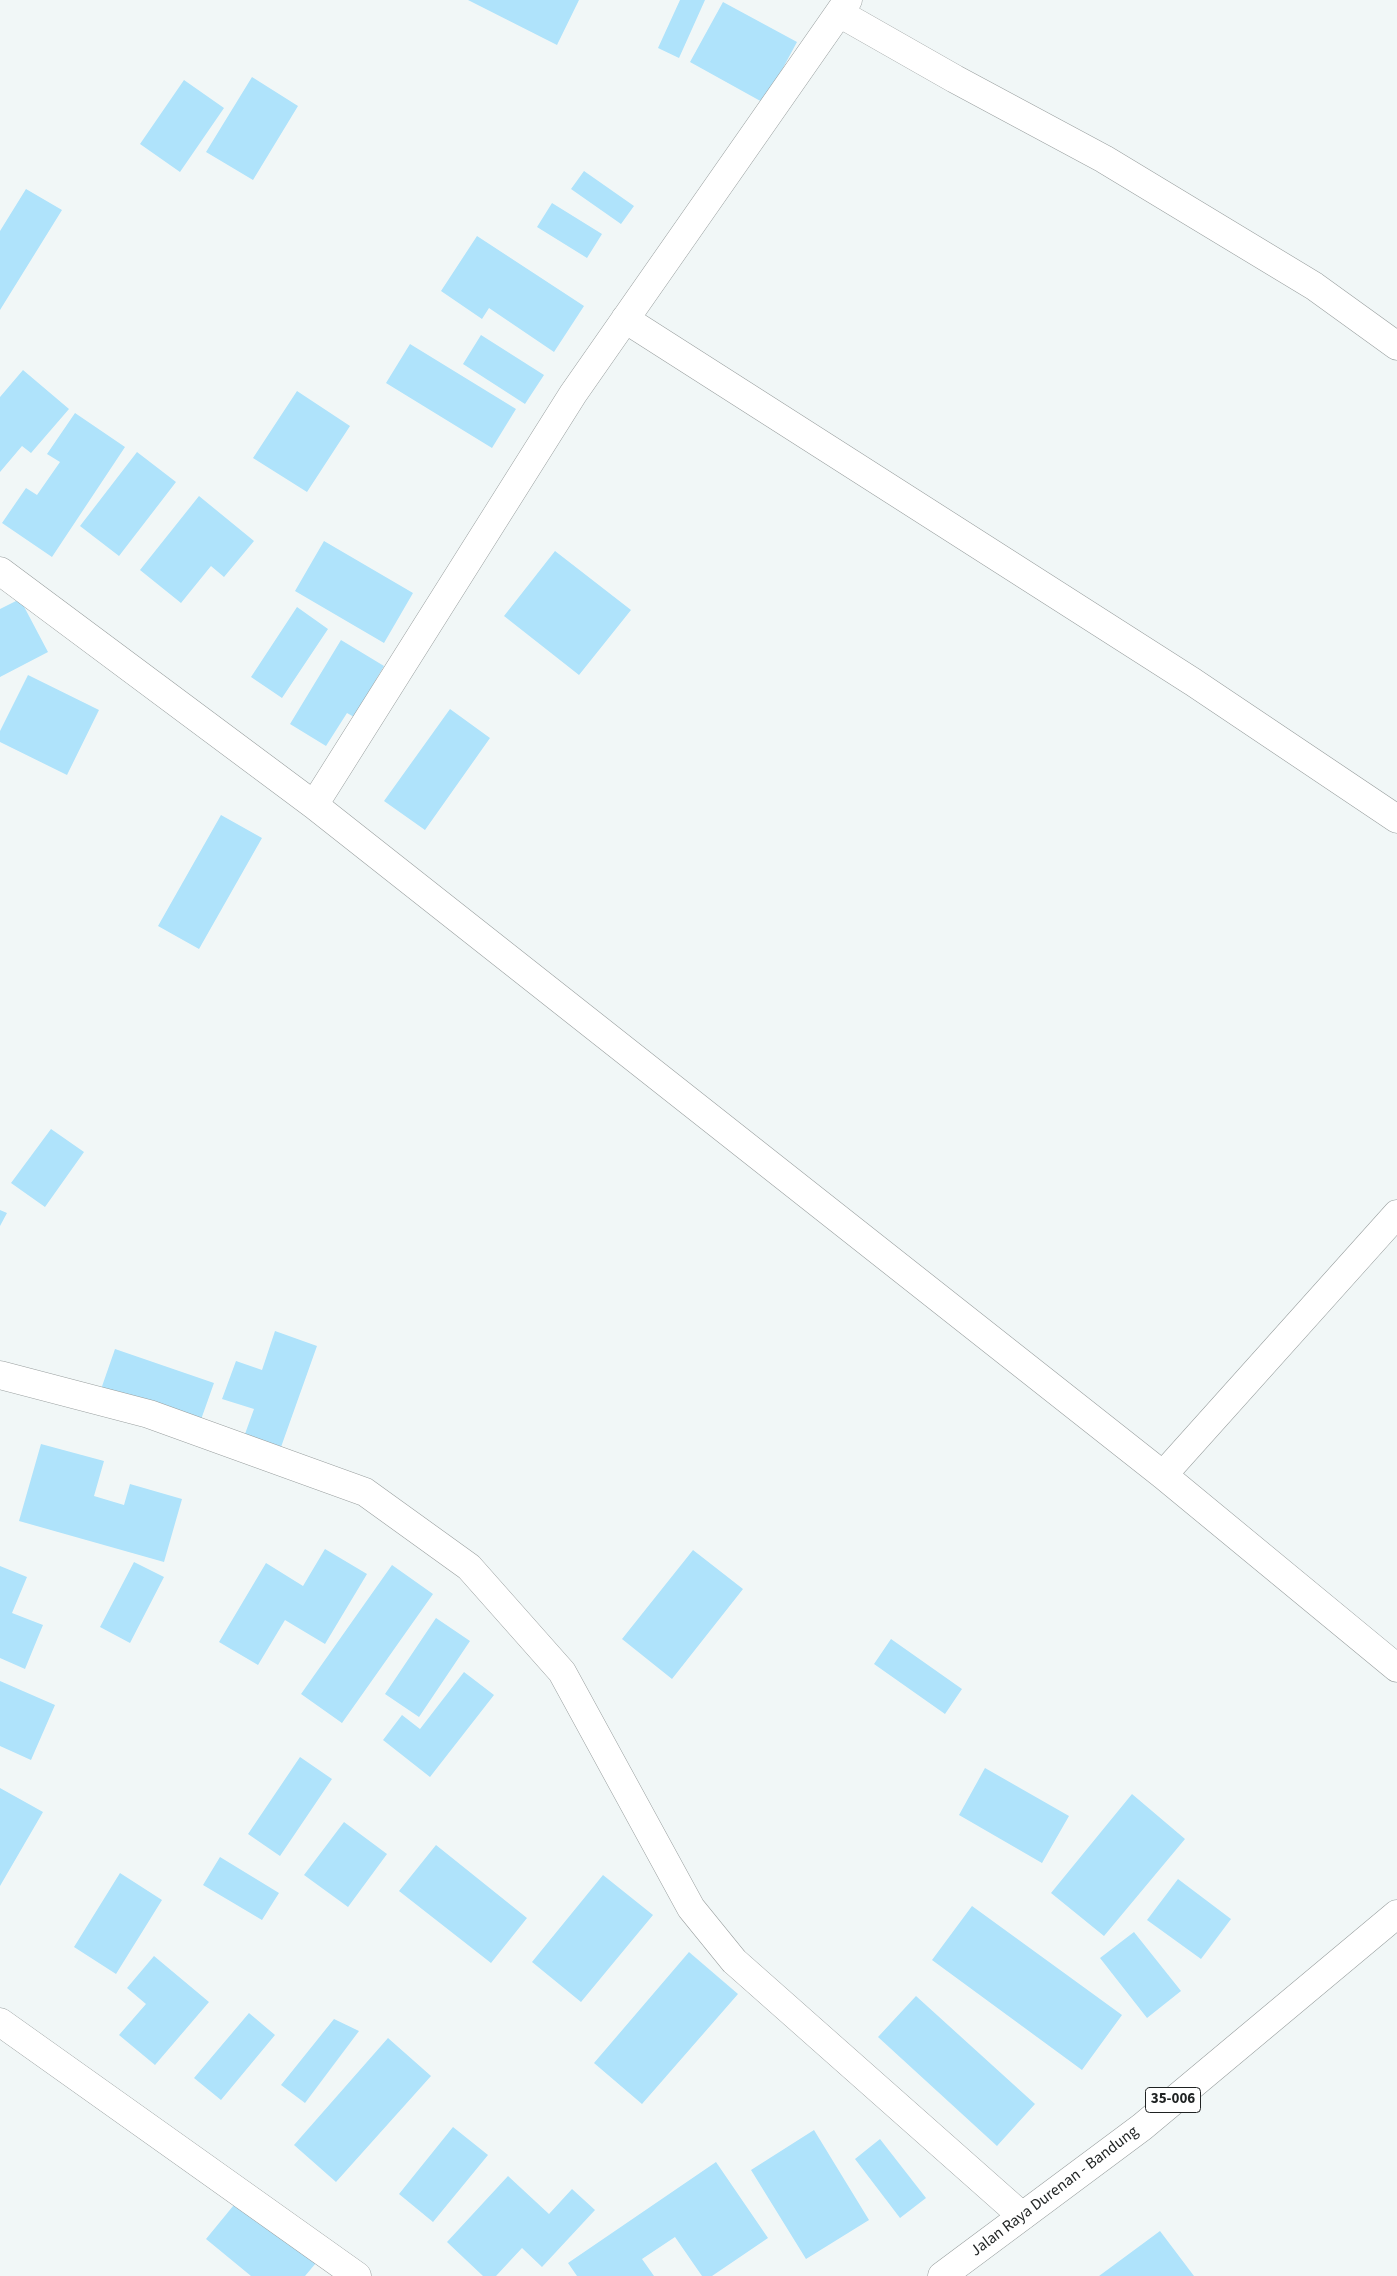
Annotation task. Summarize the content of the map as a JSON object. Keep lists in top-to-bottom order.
{
  "streets": {
    "street": ["35-006", "Jalan Raya Durenan - Bandung"]
  }
}
